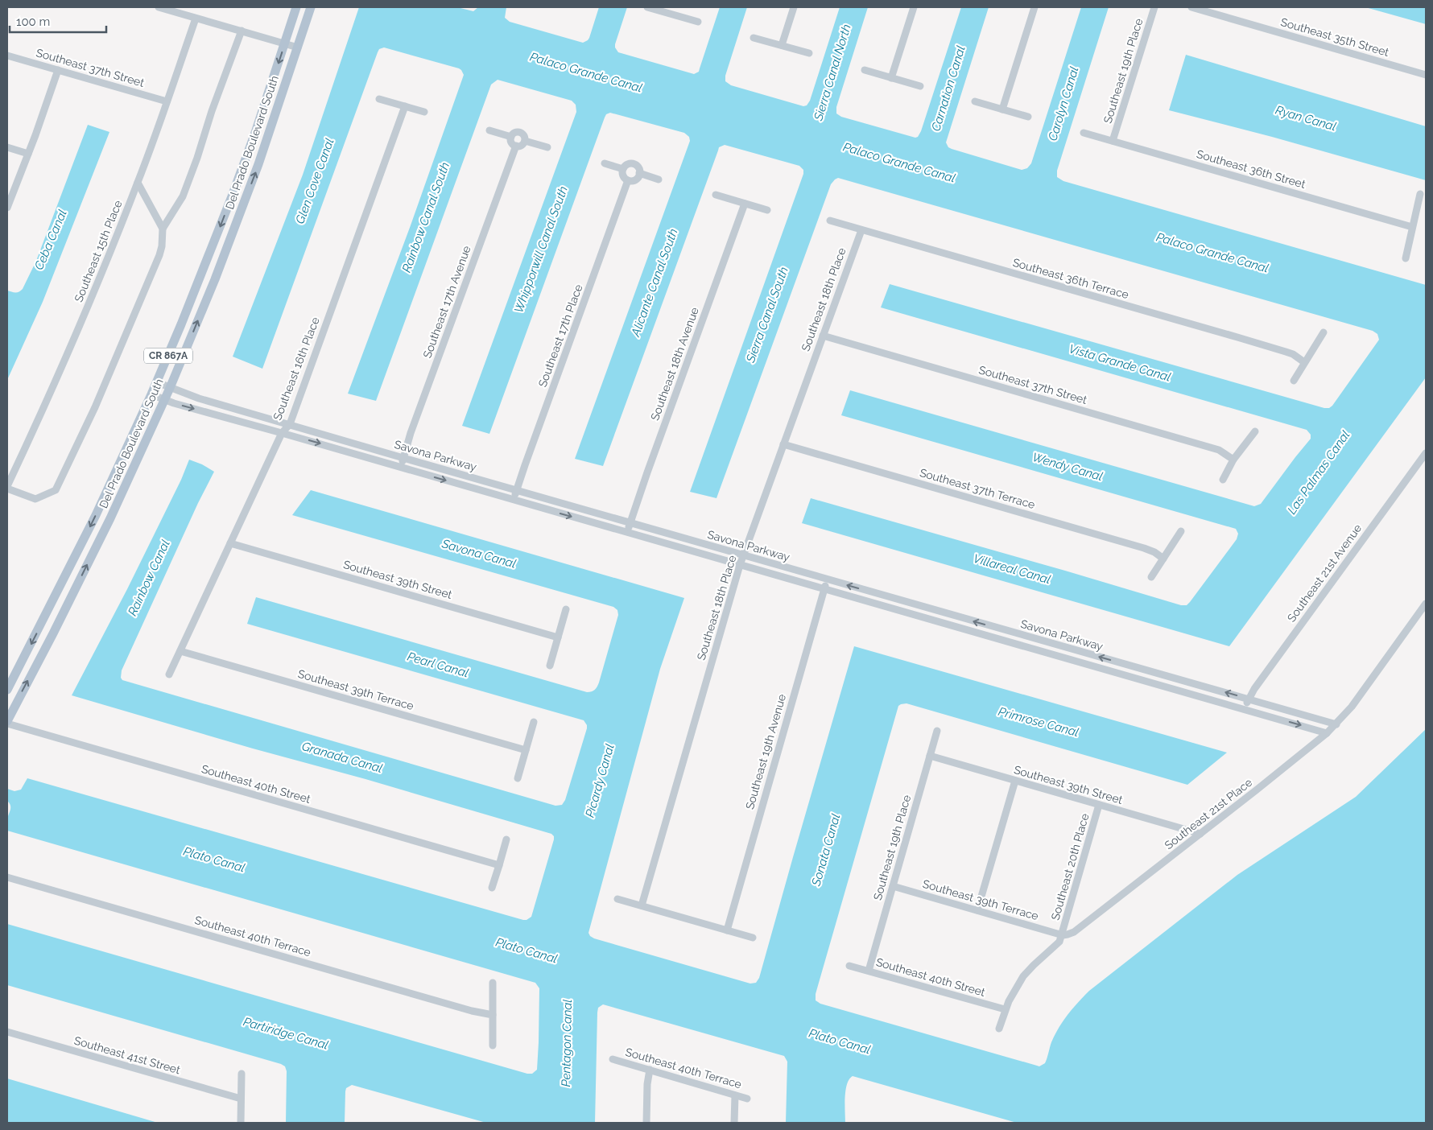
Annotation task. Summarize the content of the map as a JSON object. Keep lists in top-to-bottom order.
{
  "streets": {
    "main road": ["Del Prado Boulevard South", "CR 867A"],
    "street": [
      "Southeast 35th Street",
      "Southeast 37th Street",
      "Southeast 19th Place",
      "Southeast 36th Street",
      "Southeast 15th Place",
      "Southeast 36th Terrace",
      "Southeast 18th Place",
      "Southeast 17th Avenue",
      "Southeast 17th Place",
      "Southeast 18th Avenue",
      "Southeast 16th Place",
      "Savona Parkway",
      "Southeast 37th Terrace",
      "Southeast 21st Avenue",
      "Southeast 39th Street",
      "Southeast 39th Terrace",
      "Southeast 19th Avenue",
      "Southeast 40th Street",
      "Southeast 21st Place",
      "Southeast 20th Place",
      "Southeast 40th Terrace",
      "Southeast 41st Street"
    ]
  },
  "crossings": [
    ["Southeast 37th Street", "Southeast 15th Place"],
    ["Southeast 37th Street", "Southeast 18th Place"],
    ["Southeast 19th Place", "Southeast 36th Street"],
    ["Southeast 19th Place", "Southeast 39th Street"],
    ["Southeast 19th Place", "Southeast 39th Terrace"],
    ["Southeast 19th Place", "Southeast 40th Street"],
    ["Del Prado Boulevard South", "Savona Parkway"],
    ["Del Prado Boulevard South", "Southeast 40th Street"],
    ["Southeast 36th Terrace", "Southeast 18th Place"],
    ["Southeast 18th Place", "Savona Parkway"],
    ["Southeast 18th Place", "Southeast 37th Terrace"],
    ["Southeast 17th Avenue", "Savona Parkway"],
    ["Southeast 17th Place", "Savona Parkway"],
    ["Southeast 18th Avenue", "Savona Parkway"],
    ["Southeast 16th Place", "Savona Parkway"],
    ["Southeast 16th Place", "Southeast 39th Street"],
    ["Southeast 16th Place", "Southeast 39th Terrace"],
    ["Savona Parkway", "Southeast 21st Avenue"],
    ["Savona Parkway", "Southeast 19th Avenue"],
    ["Savona Parkway", "Southeast 21st Place"],
    ["Southeast 39th Street", "Southeast 21st Place"],
    ["Southeast 39th Street", "Southeast 20th Place"],
    ["Southeast 39th Terrace", "Southeast 21st Place"],
    ["Southeast 39th Terrace", "Southeast 20th Place"],
    ["Southeast 40th Street", "Southeast 21st Place"],
    ["Southeast 21st Place", "Southeast 20th Place"]
  ],
  "water": [
    "Palaco Grande Canal",
    "Sierra Canal North",
    "Carnation Canal",
    "Carolyn Canal",
    "Ryan Canal",
    "Glen Cove Canal",
    "Rainbow Canal South",
    "Ceba Canal",
    "Whipporwill Canal South",
    "Alicante Canal South",
    "Sierra Canal South",
    "Vista Grande Canal",
    "Wendy Canal",
    "Las Palmas Canal",
    "Savona Canal",
    "Villareal Canal",
    "Rainbow Canal",
    "Pearl Canal",
    "Primrose Canal",
    "Granada Canal",
    "Picardy Canal",
    "Sonata Canal",
    "Plato Canal",
    "Partiridge Canal",
    "Pentagon Canal"
  ],
  "scale_bar": "100 m"
}
